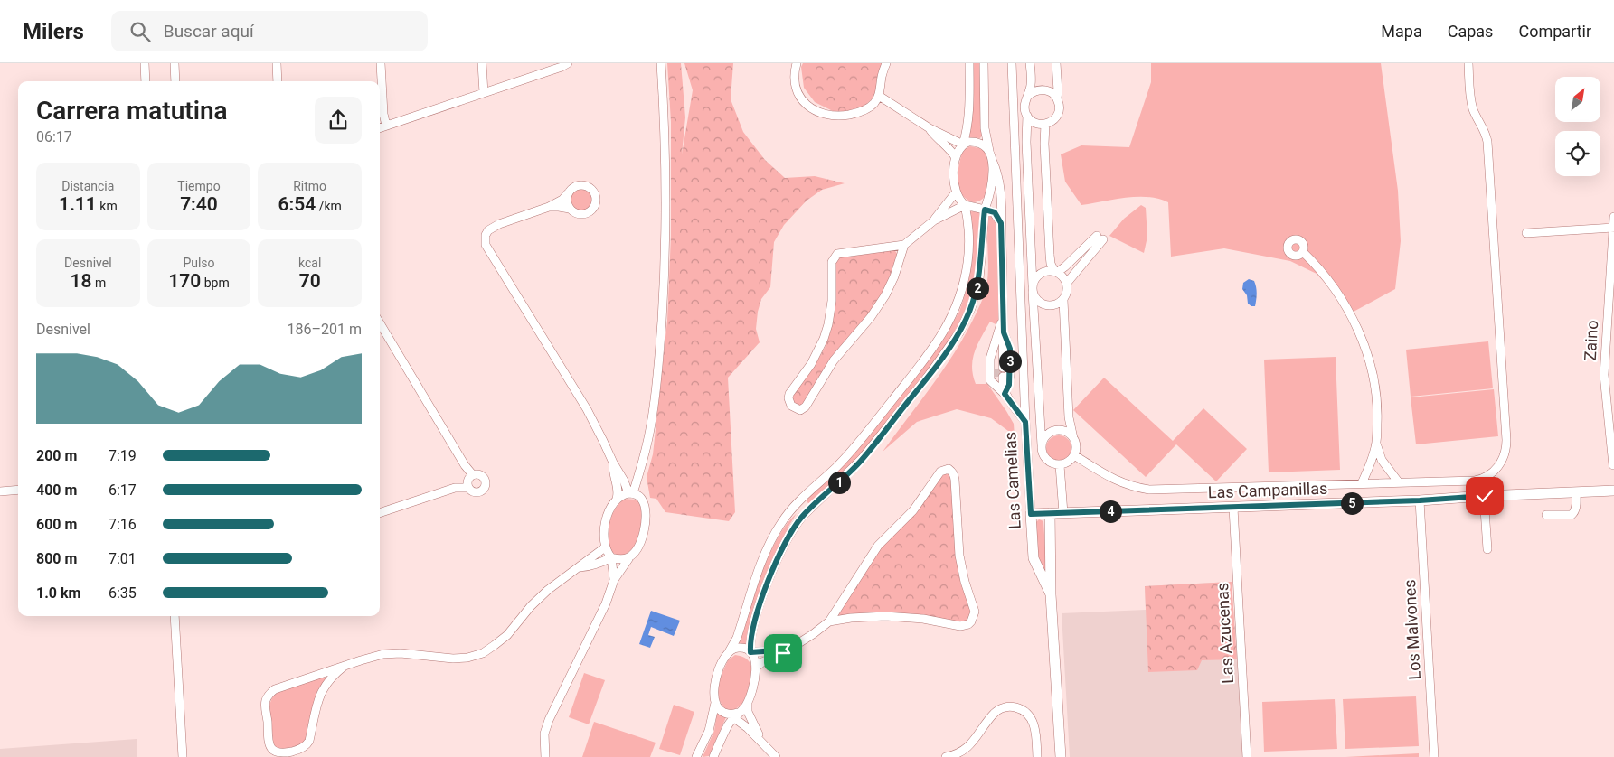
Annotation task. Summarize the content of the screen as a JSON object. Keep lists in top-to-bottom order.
{
  "streets": {
    "street": [
      "Zaino",
      "Las Camelias",
      "Las Campanillas",
      "Los Malvones",
      "Las Azucenas"
    ]
  },
  "crossings": [
    ["Las Camelias", "Las Campanillas"],
    ["Las Campanillas", "Los Malvones"],
    ["Las Campanillas", "Las Azucenas"]
  ],
  "north": "top right",
  "page": {
    "header": "Milers",
    "search": "Buscar aquí",
    "nav": ["Mapa", "Capas", "Compartir"],
    "heading": ["Carrera matutina", "06:17"],
    "stats": [
      ["Distancia", "1.11 km"],
      ["Tiempo", "7:40"],
      ["Ritmo", "6:54 /km"],
      ["Desnivel", "18 m"],
      ["Pulso", "170 bpm"],
      ["kcal", "70"]
    ],
    "pins": [
      "2",
      "3",
      "1",
      "5",
      "4"
    ],
    "chart": ["Desnivel", "186–201 m"],
    "list": [
      {
        "name": "200 m",
        "note": "7:19"
      },
      {
        "name": "400 m",
        "note": "6:17"
      },
      {
        "name": "600 m",
        "note": "7:16"
      },
      {
        "name": "800 m",
        "note": "7:01"
      },
      {
        "name": "1.0 km",
        "note": "6:35"
      }
    ]
  }
}
